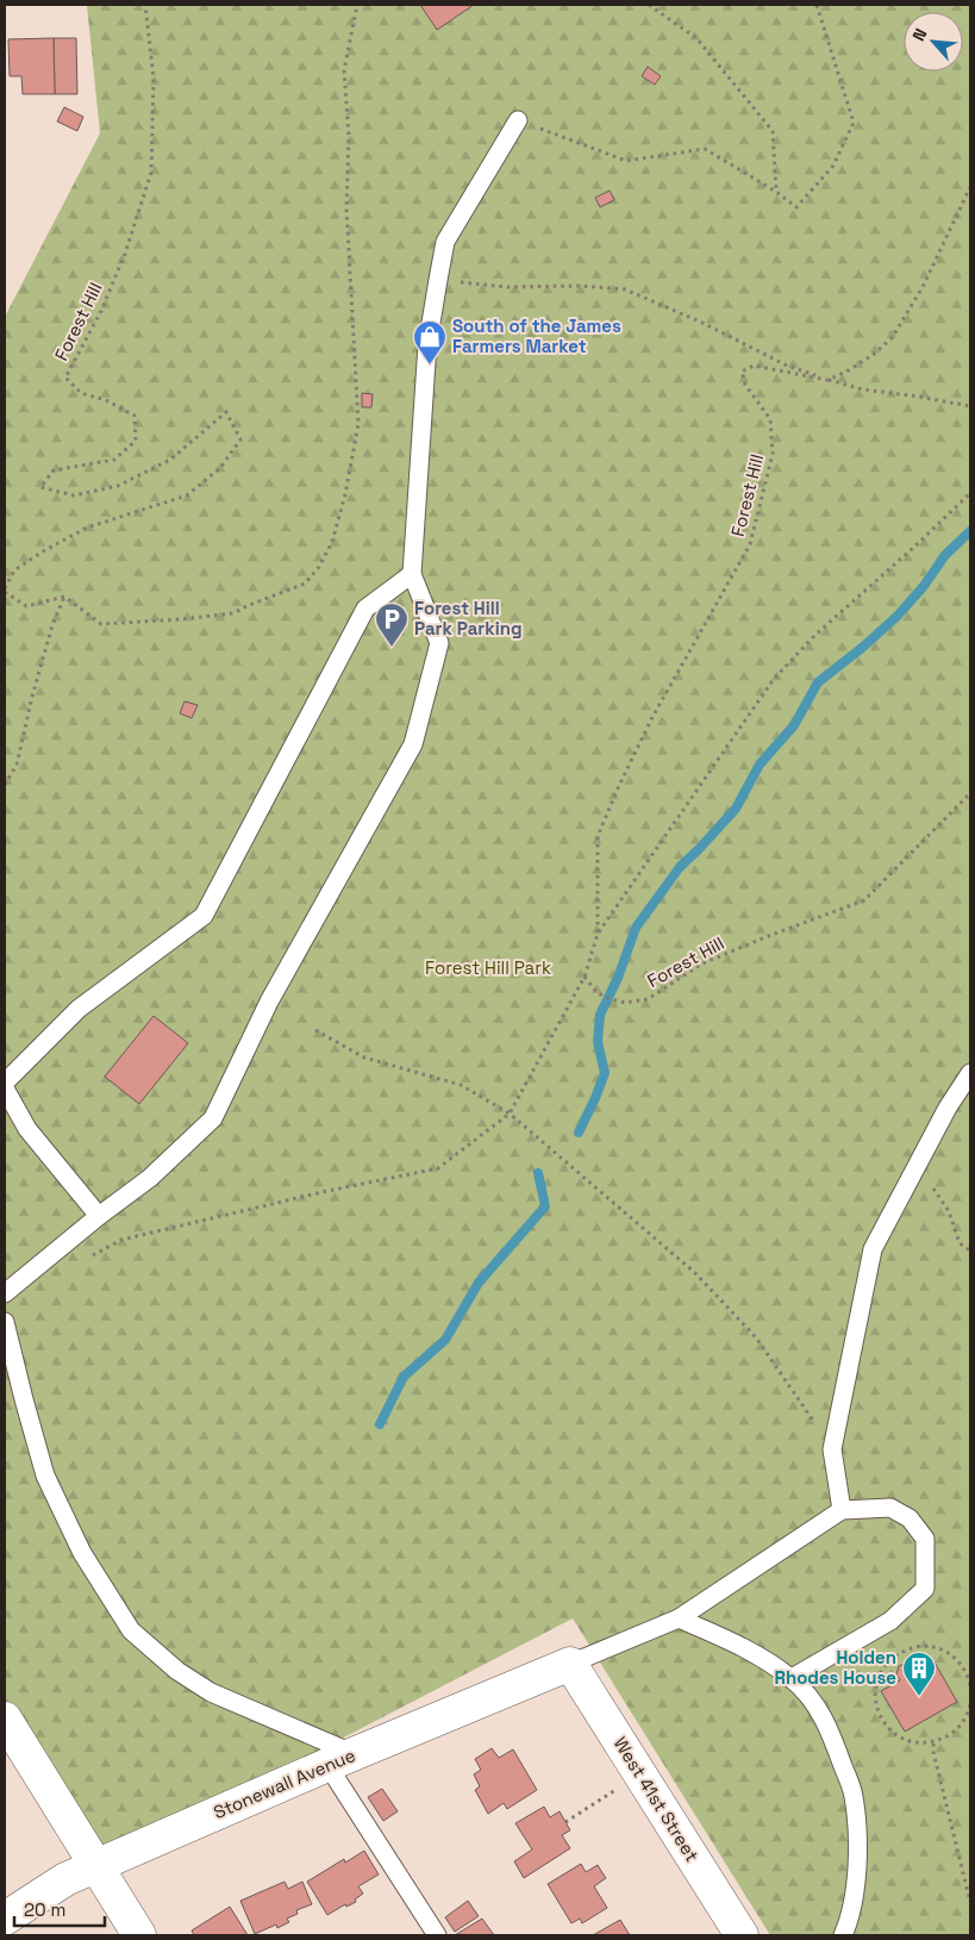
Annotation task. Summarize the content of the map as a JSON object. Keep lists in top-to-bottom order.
{
  "streets": {
    "street": ["Stonewall Avenue", "West 41st Street"],
    "path": ["Forest Hill"]
  },
  "crossings": [
    ["Stonewall Avenue", "West 41st Street"]
  ],
  "parks": ["Forest Hill Park"],
  "places": {
    "shop": ["South of the James Farmers Market"],
    "parking": ["Forest Hill Park Parking"],
    "building": ["Holden Rhodes House"]
  },
  "scale_bar": "20 m",
  "north": "top left"
}
